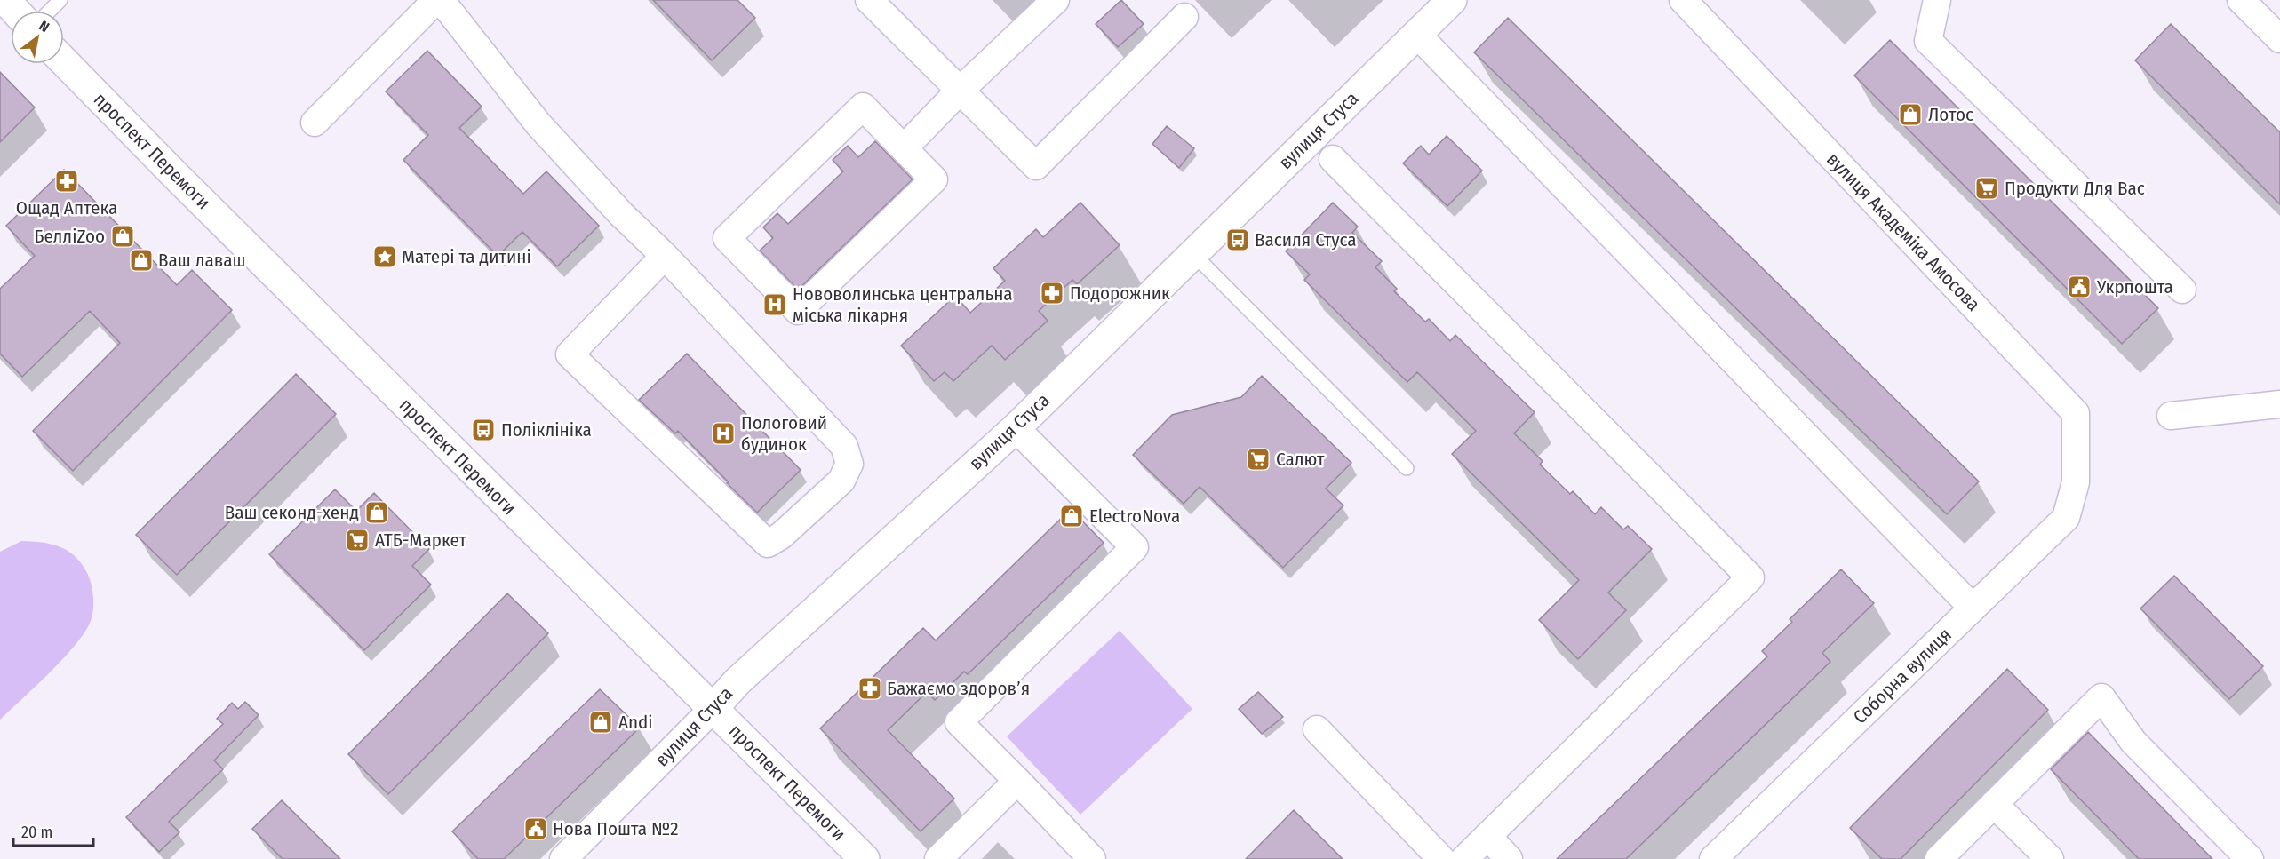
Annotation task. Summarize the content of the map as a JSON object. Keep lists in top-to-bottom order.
{
  "streets": {
    "street": [
      "вулиця Стуса",
      "проспект Перемоги",
      "вулиця Академіка Амосова",
      "Соборна вулиця"
    ]
  },
  "crossings": [
    ["вулиця Стуса", "проспект Перемоги"],
    ["вулиця Академіка Амосова", "Соборна вулиця"]
  ],
  "places": {
    "shop": [
      "Лотос",
      "БелліZoo",
      "Ваш лаваш",
      "Ваш секонд-хенд",
      "ElectroNova",
      "Andi"
    ],
    "pharmacy": ["Ощад Аптека", "Подорожник", "Бажаємо здоровʼя"],
    "supermarket": ["Продукти Для Вас", "Салют", "АТБ-Маркет"],
    "bus stop": ["Василя Стуса", "Поліклініка"],
    "place": ["Матері та дитині"],
    "public building": ["Укрпошта", "Нова Пошта №2"],
    "hospital": ["Нововолинська центральна міська лікарня", "Пологовий будинок"]
  },
  "scale_bar": "20 m",
  "north": "top right"
}
